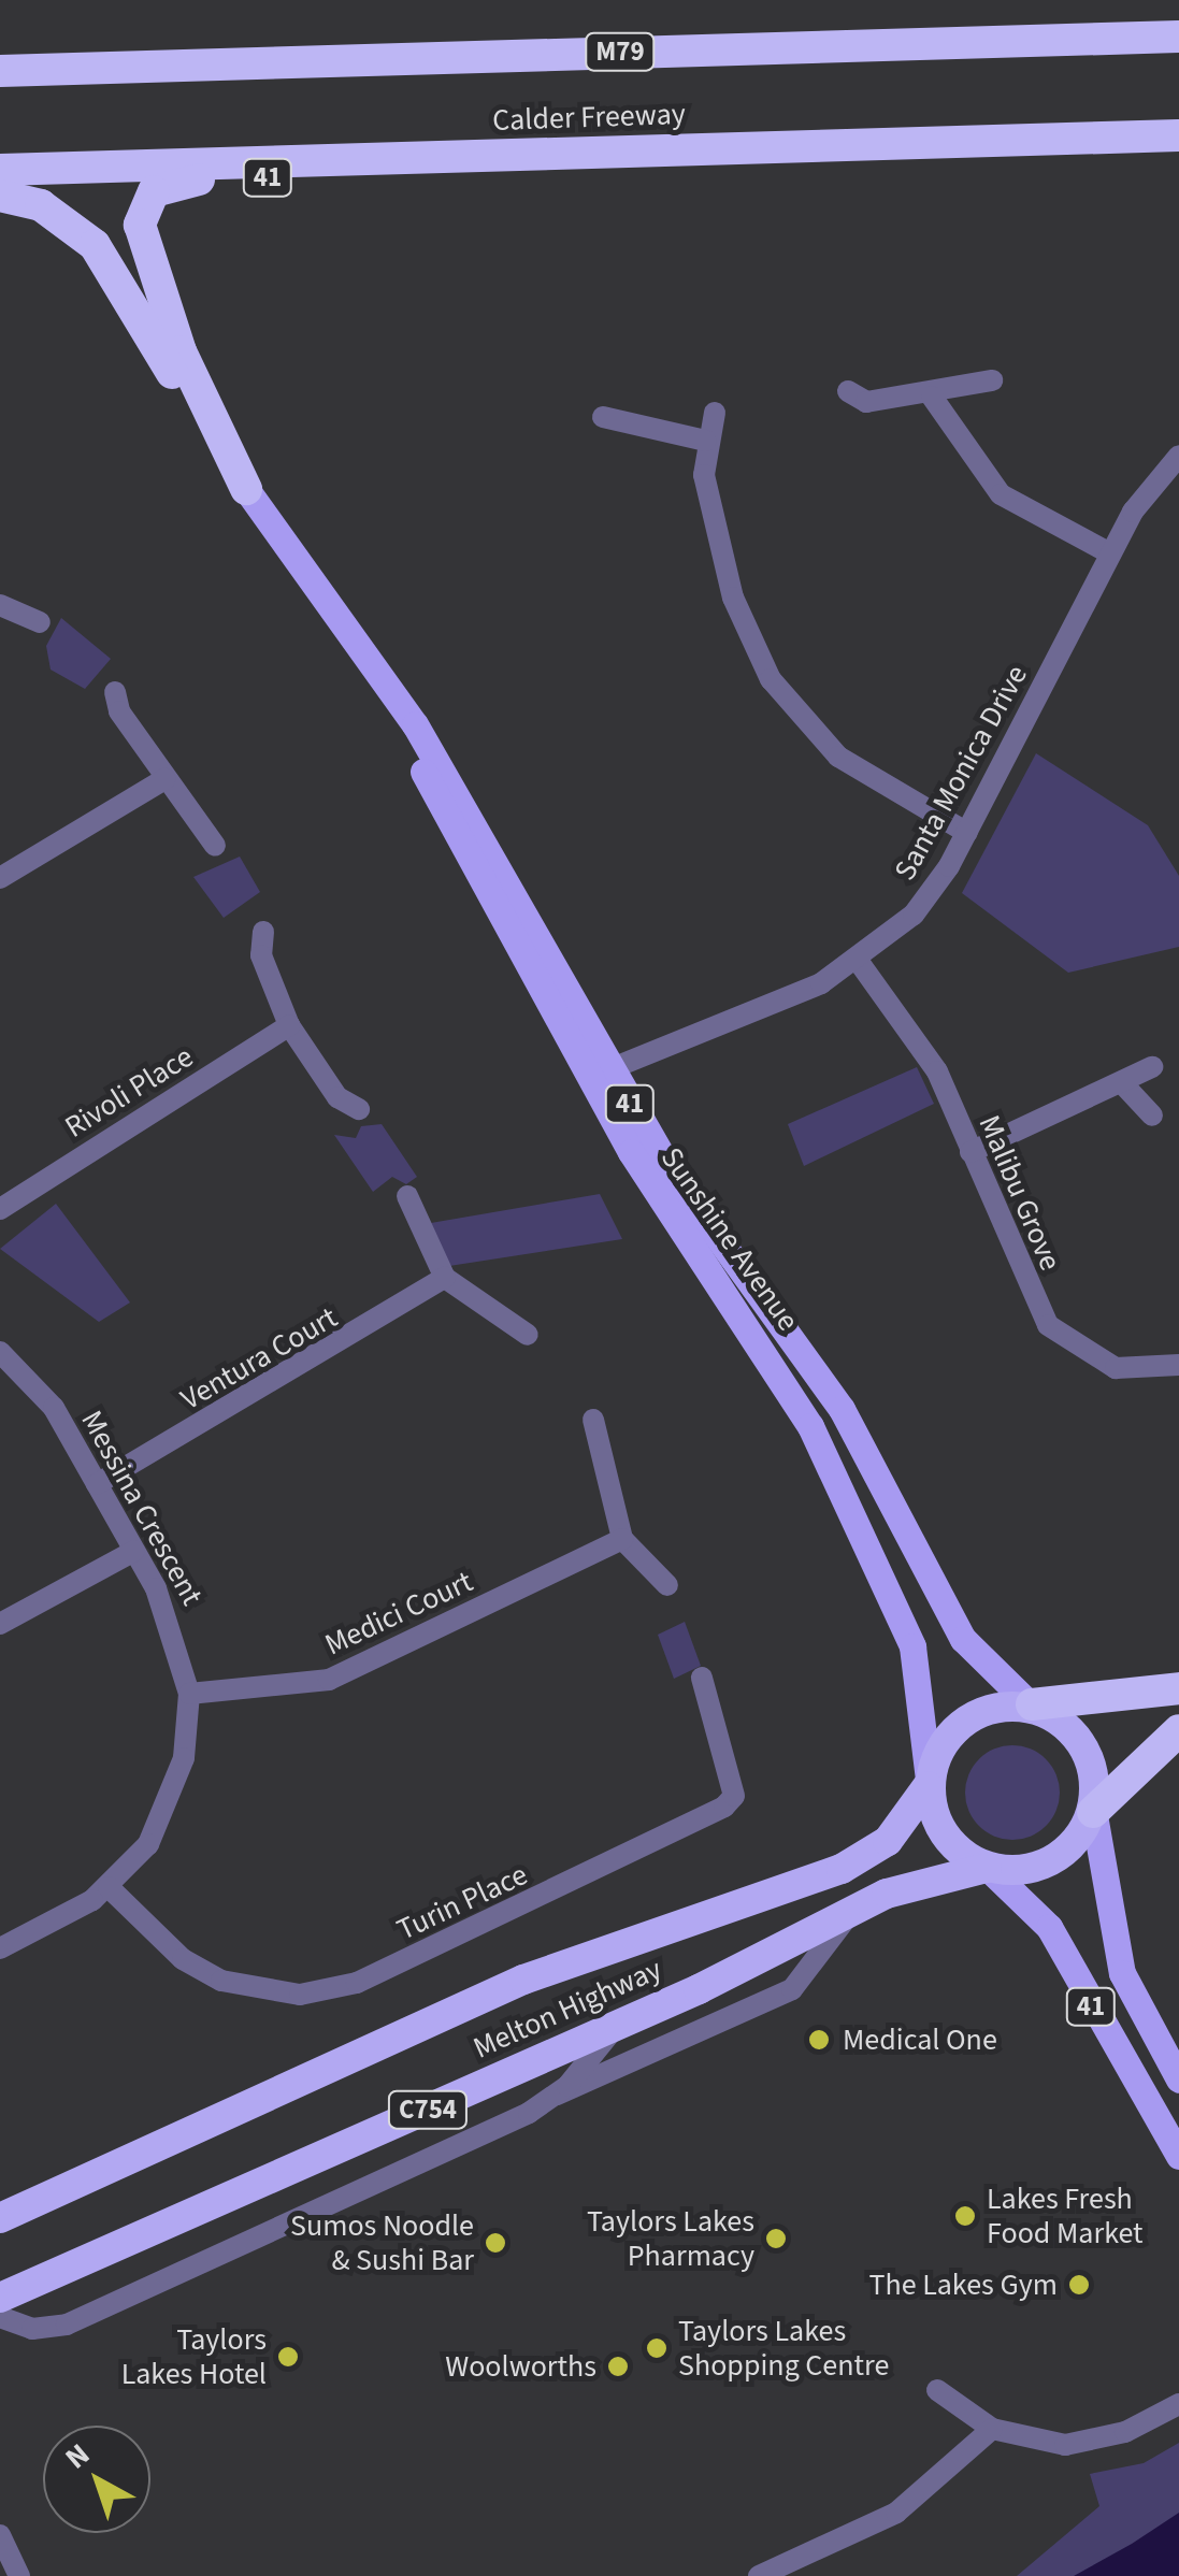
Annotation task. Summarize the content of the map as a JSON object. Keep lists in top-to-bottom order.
{
  "streets": {
    "highway": [
      "M79",
      "Calder Freeway",
      "41",
      "Melton Highway",
      "C754"
    ],
    "main road": ["Sunshine Avenue"],
    "street": [
      "Santa Monica Drive",
      "Rivoli Place",
      "Malibu Grove",
      "Ventura Court",
      "Messina Crescent",
      "Medici Court",
      "Turin Place"
    ]
  },
  "crossings": [
    ["Calder Freeway", "41"],
    ["41", "Sunshine Avenue"],
    ["41", "Melton Highway"],
    ["Santa Monica Drive", "Malibu Grove"],
    ["Santa Monica Drive", "Sunshine Avenue"],
    ["Sunshine Avenue", "Melton Highway"],
    ["Ventura Court", "Messina Crescent"],
    ["Messina Crescent", "Medici Court"],
    ["Messina Crescent", "Turin Place"]
  ],
  "places": [
    "Medical One",
    "Lakes Fresh Food Market",
    "Taylors Lakes Pharmacy",
    "Sumos Noodle & Sushi Bar",
    "The Lakes Gym",
    "Taylors Lakes Shopping Centre",
    "Taylors Lakes Hotel",
    "Woolworths"
  ],
  "north": "top left"
}
